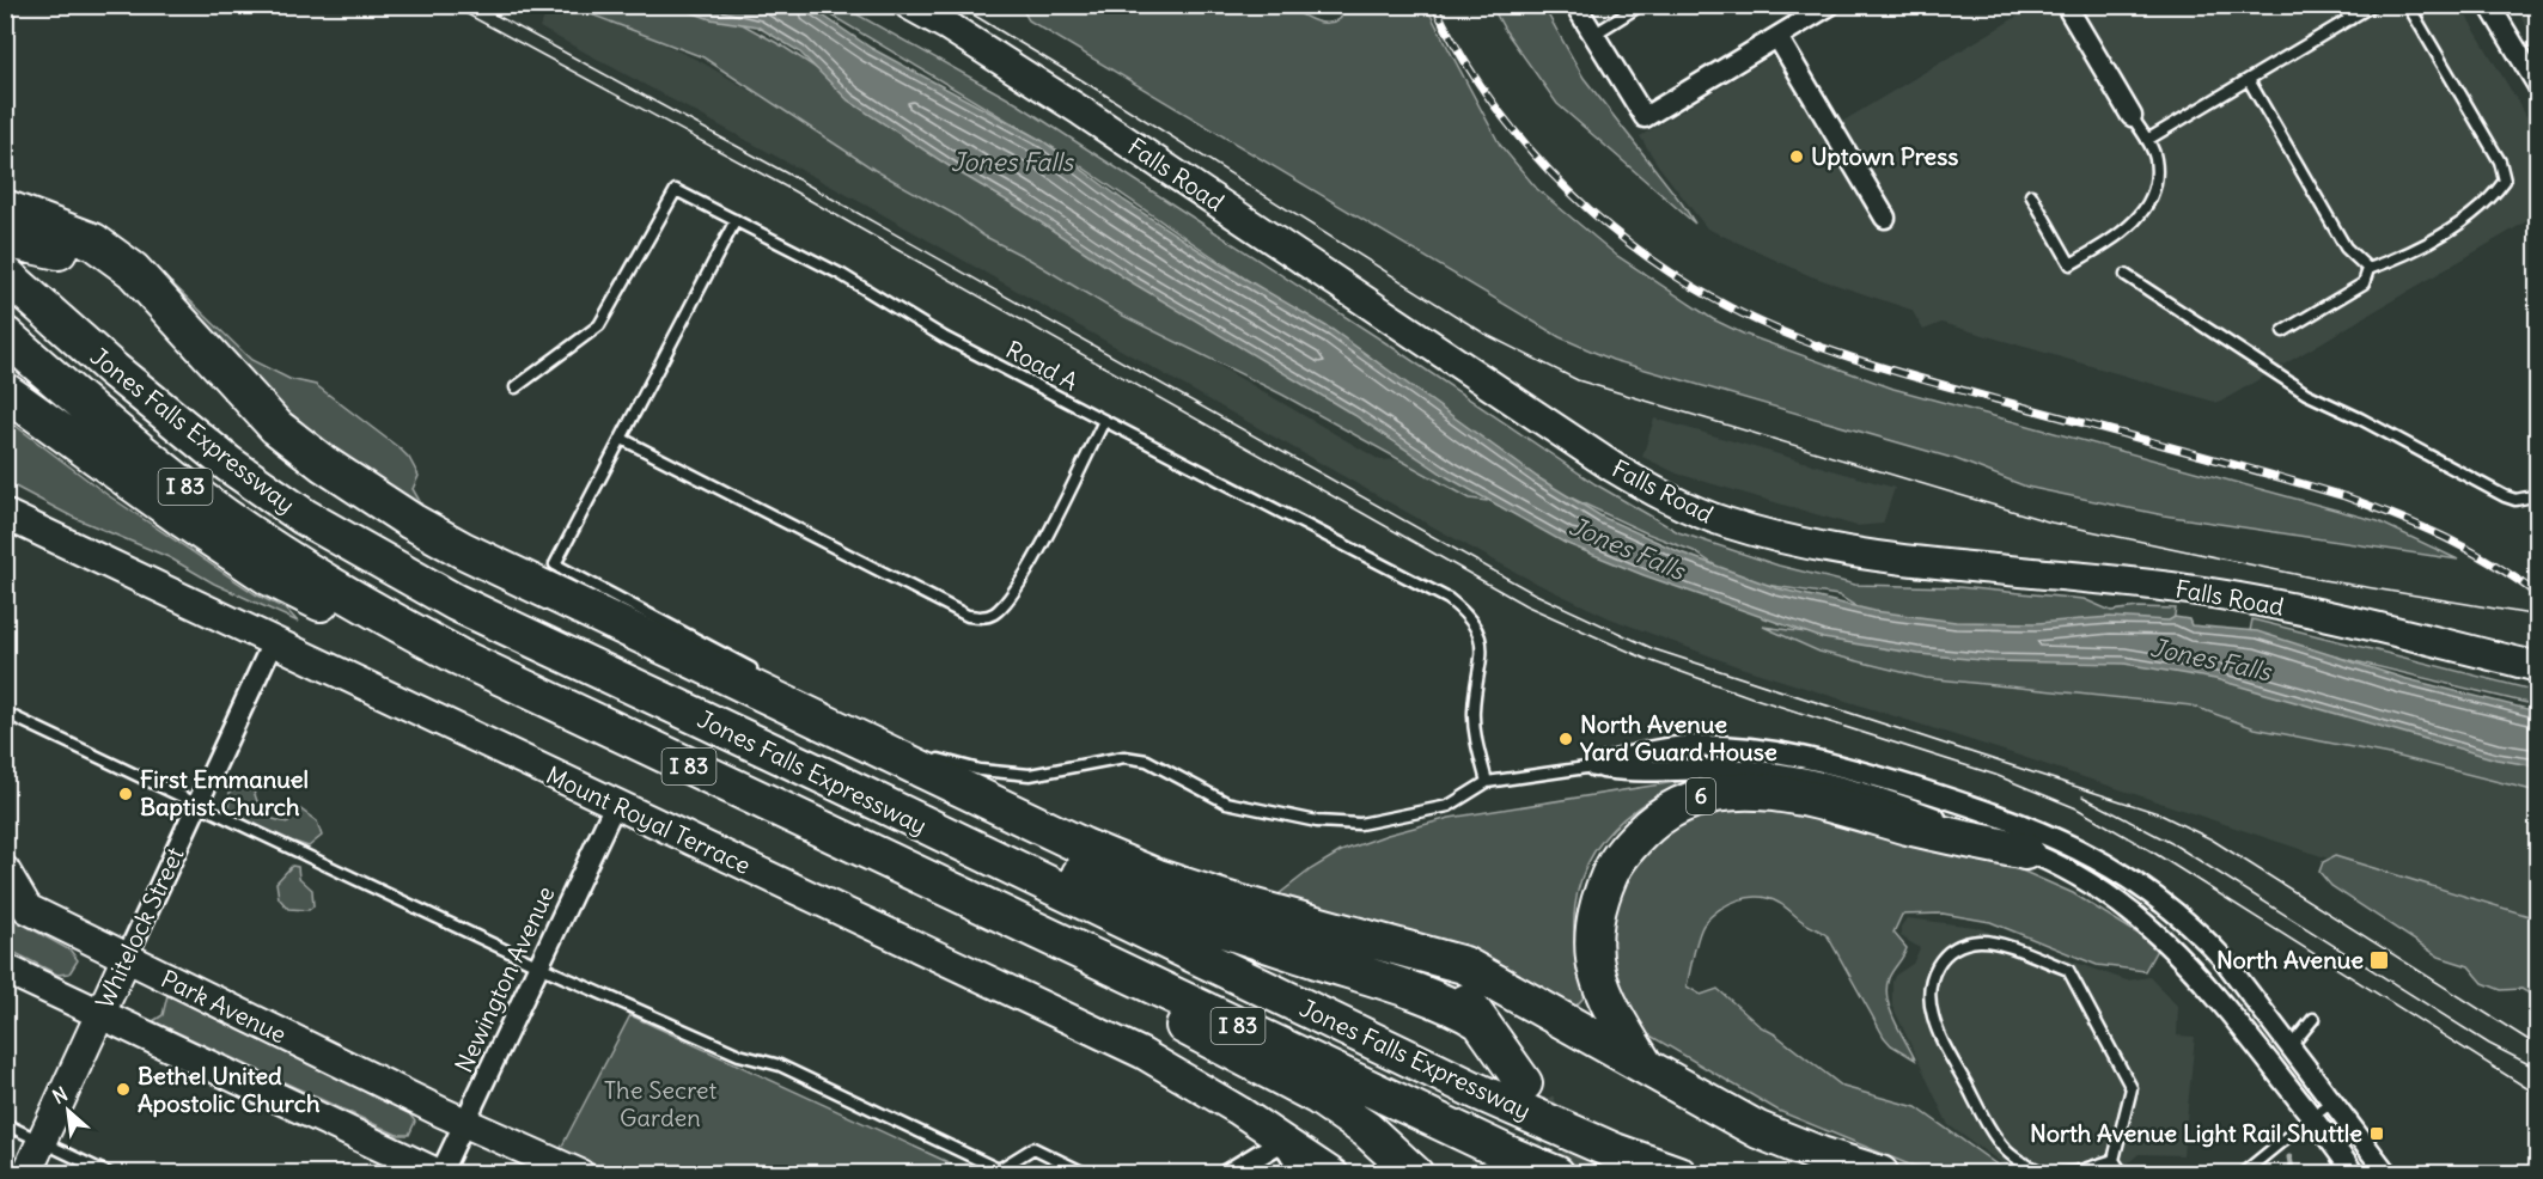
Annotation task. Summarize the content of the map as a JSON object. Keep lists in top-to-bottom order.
{
  "streets": {
    "highway": ["Jones Falls Expressway", "I 83", "6"],
    "street": [
      "Falls Road",
      "Mount Royal Terrace",
      "Whitelock Street",
      "Newington Avenue",
      "Park Avenue"
    ],
    "lane": ["Road A"]
  },
  "crossings": [
    ["Mount Royal Terrace", "Whitelock Street"],
    ["Mount Royal Terrace", "Newington Avenue"],
    ["Whitelock Street", "Park Avenue"],
    ["Newington Avenue", "Park Avenue"]
  ],
  "water": ["Jones Falls"],
  "parks": ["The Secret Garden"],
  "places": {
    "other": [
      "Uptown Press",
      "North Avenue Yard Guard House",
      "First Emmanuel Baptist Church",
      "Bethel United Apostolic Church"
    ],
    "transit": ["North Avenue", "North Avenue Light Rail Shuttle"]
  },
  "north": "top left"
}
